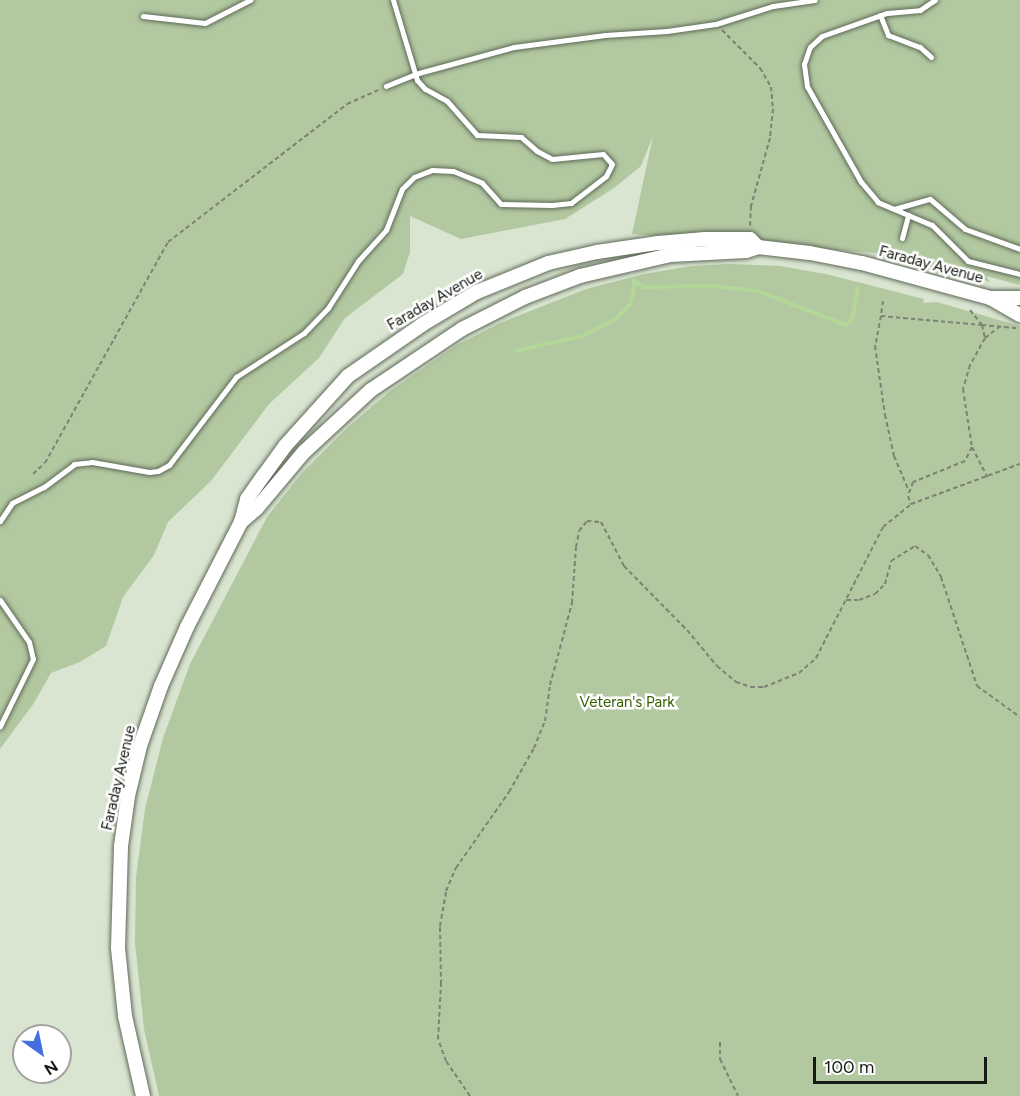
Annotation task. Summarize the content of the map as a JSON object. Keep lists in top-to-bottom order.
{
  "streets": {
    "main road": ["Faraday Avenue"]
  },
  "parks": ["Veteran's Park"],
  "scale_bar": "100 m",
  "north": "bottom right"
}
